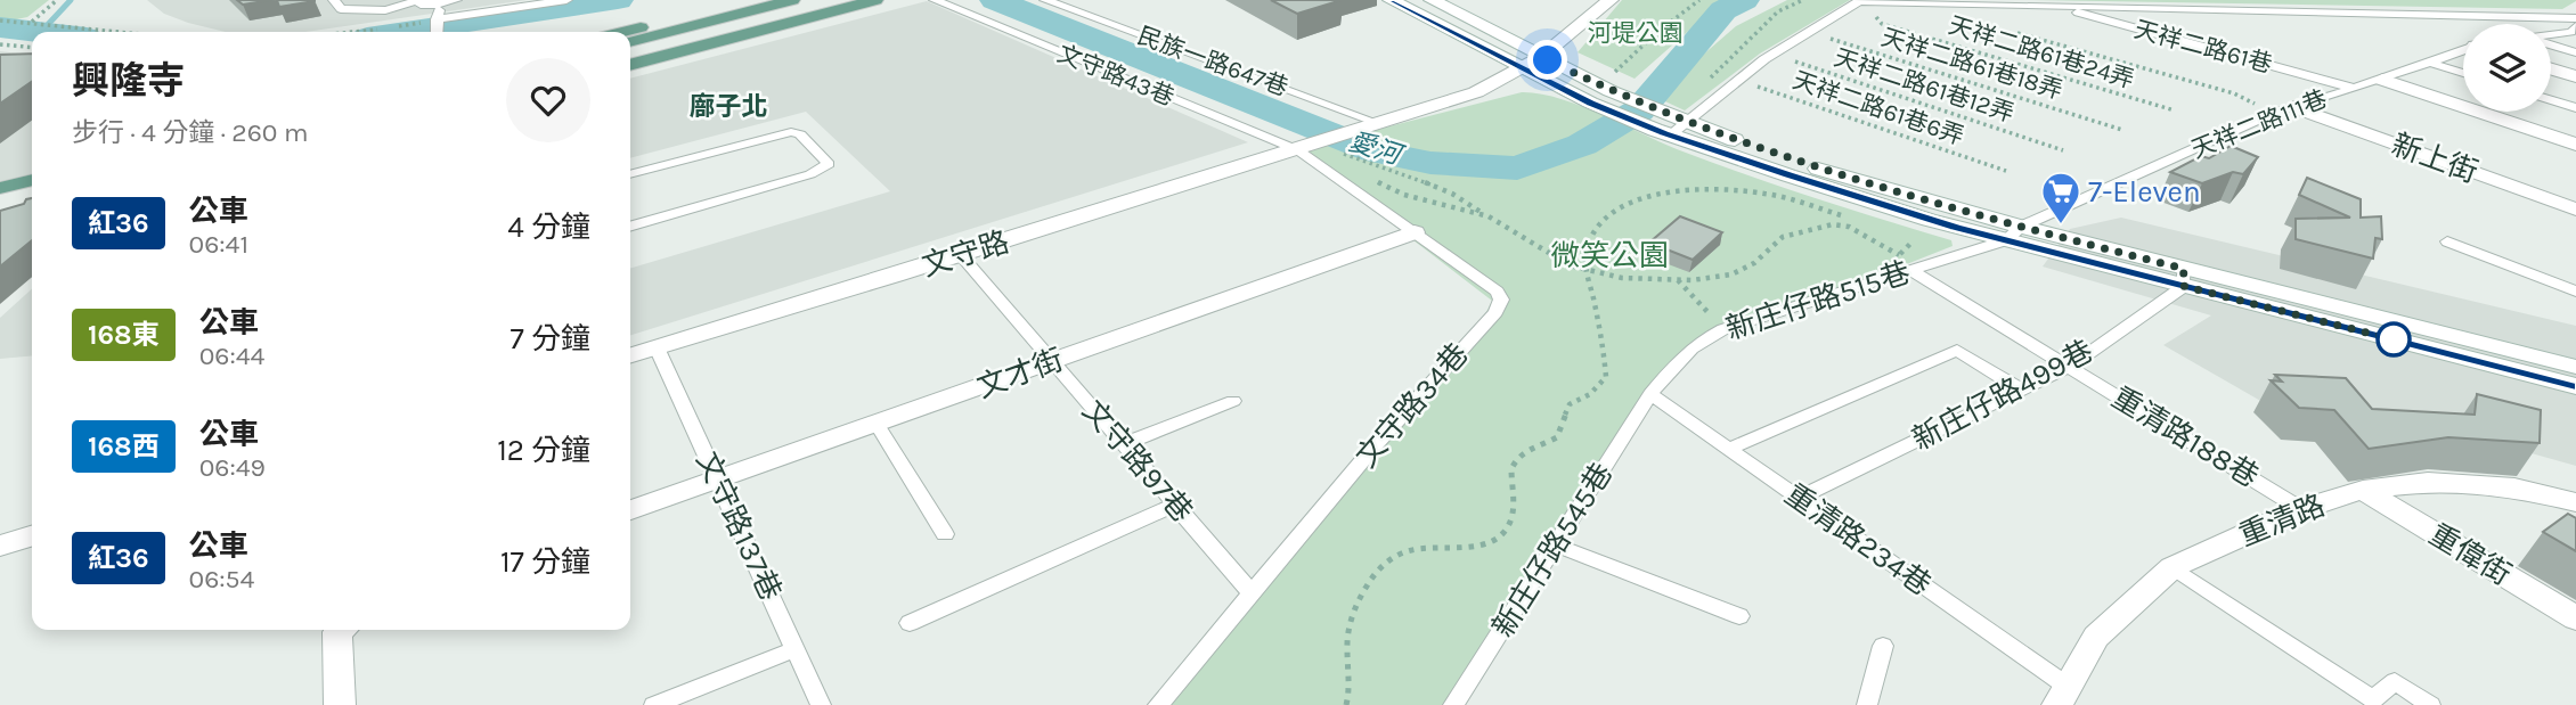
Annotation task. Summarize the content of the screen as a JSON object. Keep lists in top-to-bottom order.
{
  "streets": {
    "street": [
      "新上街",
      "文守路",
      "文才街",
      "重清路",
      "重偉街"
    ],
    "lane": [
      "天祥二路61巷",
      "民族一路647巷",
      "文守路43巷",
      "天祥二路111巷",
      "新庄仔路515巷",
      "新庄仔路499巷",
      "文守路34巷",
      "重清路188巷",
      "文守路97巷",
      "文守路137巷",
      "重清路234巷",
      "新庄仔路545巷"
    ],
    "path": [
      "天祥二路61巷24弄",
      "天祥二路61巷18弄",
      "天祥二路61巷12弄",
      "天祥二路61巷6弄"
    ]
  },
  "crossings": [
    ["天祥二路61巷", "天祥二路61巷24弄"],
    ["天祥二路61巷", "天祥二路111巷"],
    ["民族一路647巷", "文守路"],
    ["文守路43巷", "文守路"],
    ["文守路43巷", "文守路34巷"],
    ["天祥二路111巷", "新上街"],
    ["天祥二路111巷", "新庄仔路515巷"],
    ["文守路", "文守路34巷"],
    ["文守路", "文守路97巷"],
    ["文守路", "文守路137巷"],
    ["新庄仔路515巷", "重清路188巷"],
    ["新庄仔路515巷", "重清路234巷"],
    ["新庄仔路515巷", "新庄仔路545巷"],
    ["文才街", "文守路34巷"],
    ["文才街", "文守路97巷"],
    ["文才街", "文守路137巷"],
    ["新庄仔路499巷", "重清路188巷"],
    ["新庄仔路499巷", "重清路234巷"],
    ["文守路34巷", "文守路97巷"],
    ["重清路188巷", "重清路"],
    ["重清路", "重清路234巷"],
    ["重清路", "重偉街"],
    ["重清路234巷", "新庄仔路545巷"]
  ],
  "districts": ["廍子北"],
  "water": ["愛河"],
  "parks": ["河堤公園", "微笑公園"],
  "places": {
    "supermarket": ["7-Eleven"]
  },
  "lines": ["bus line 紅36"],
  "page": {
    "heading": ["興隆寺", "步行 · 4 分鐘 · 260 m"],
    "list": [
      {
        "mark": "紅36",
        "name": "公車",
        "note": "06:41",
        "value": "4 分鐘"
      },
      {
        "mark": "168東",
        "name": "公車",
        "note": "06:44",
        "value": "7 分鐘"
      },
      {
        "mark": "168西",
        "name": "公車",
        "note": "06:49",
        "value": "12 分鐘"
      },
      {
        "mark": "紅36",
        "name": "公車",
        "note": "06:54",
        "value": "17 分鐘"
      }
    ]
  }
}
